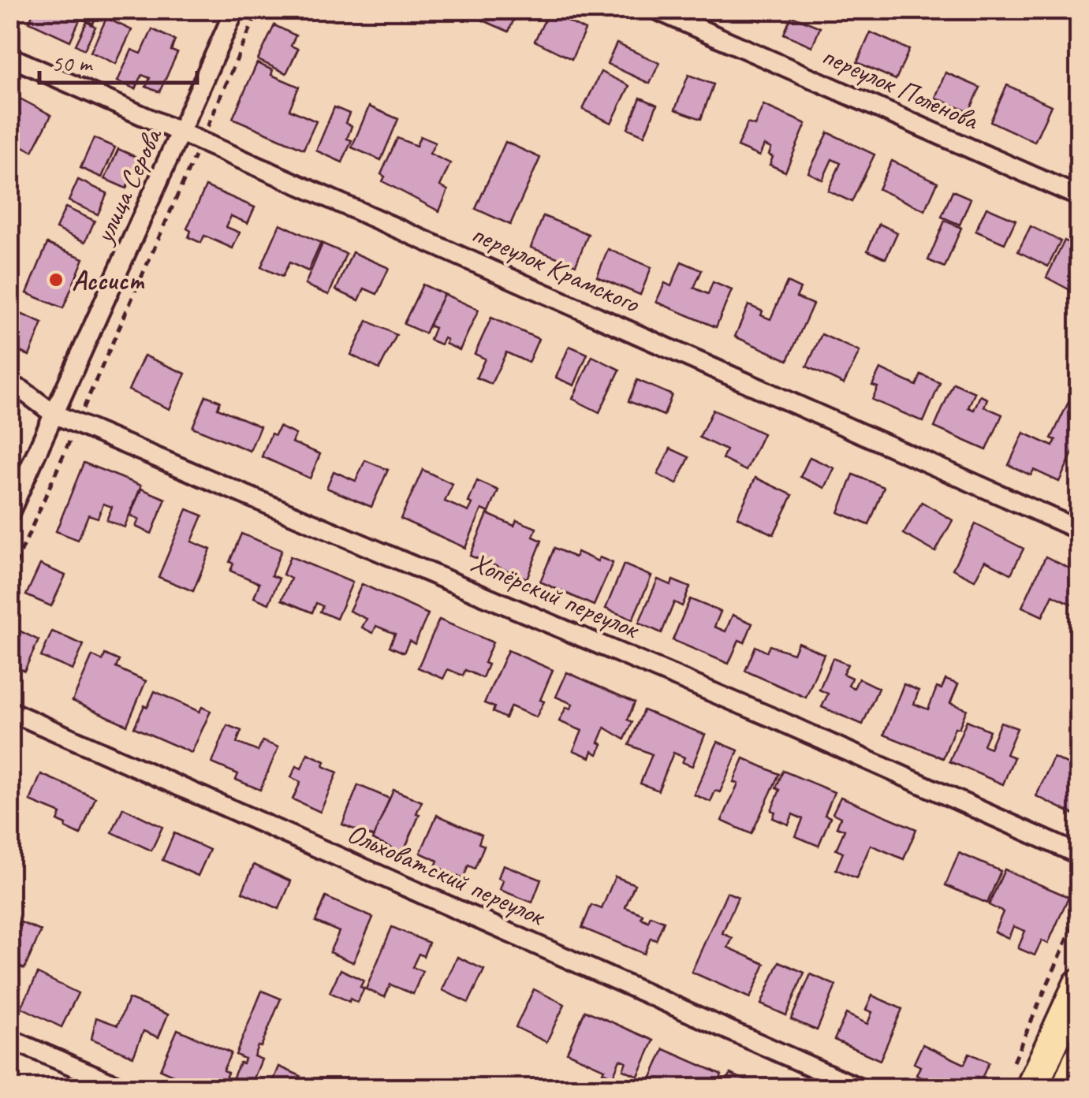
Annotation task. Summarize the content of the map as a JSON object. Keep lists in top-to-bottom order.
{
  "streets": {
    "street": [
      "переулок Поленова",
      "улица Серова",
      "переулок Крамского",
      "Хопёрский переулок",
      "Ольховатский переулок"
    ]
  },
  "crossings": [
    ["улица Серова", "переулок Крамского"],
    ["улица Серова", "Хопёрский переулок"]
  ],
  "places": ["Ассист"],
  "scale_bar": "50 m"
}
